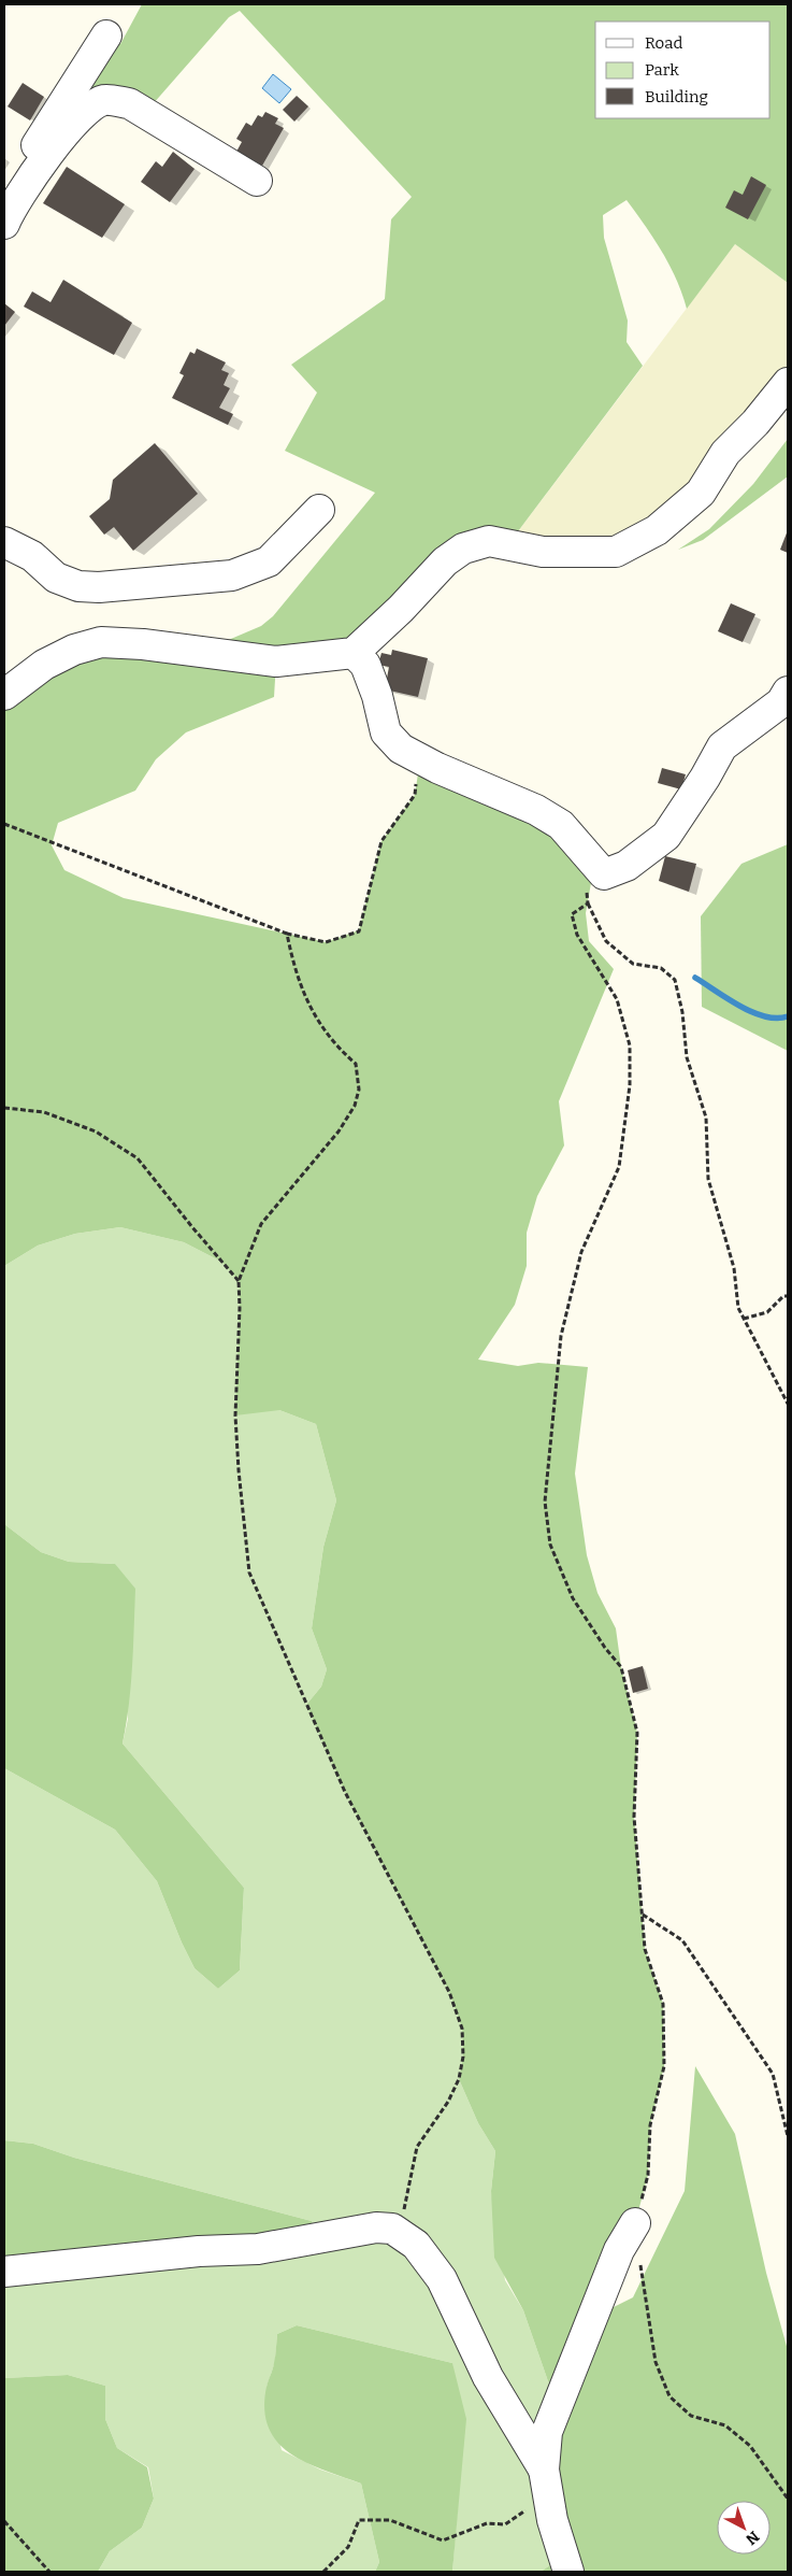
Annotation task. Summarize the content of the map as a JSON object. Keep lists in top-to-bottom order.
{
  "legend": ["Road", "Park", "Building"],
  "north": "bottom right"
}
